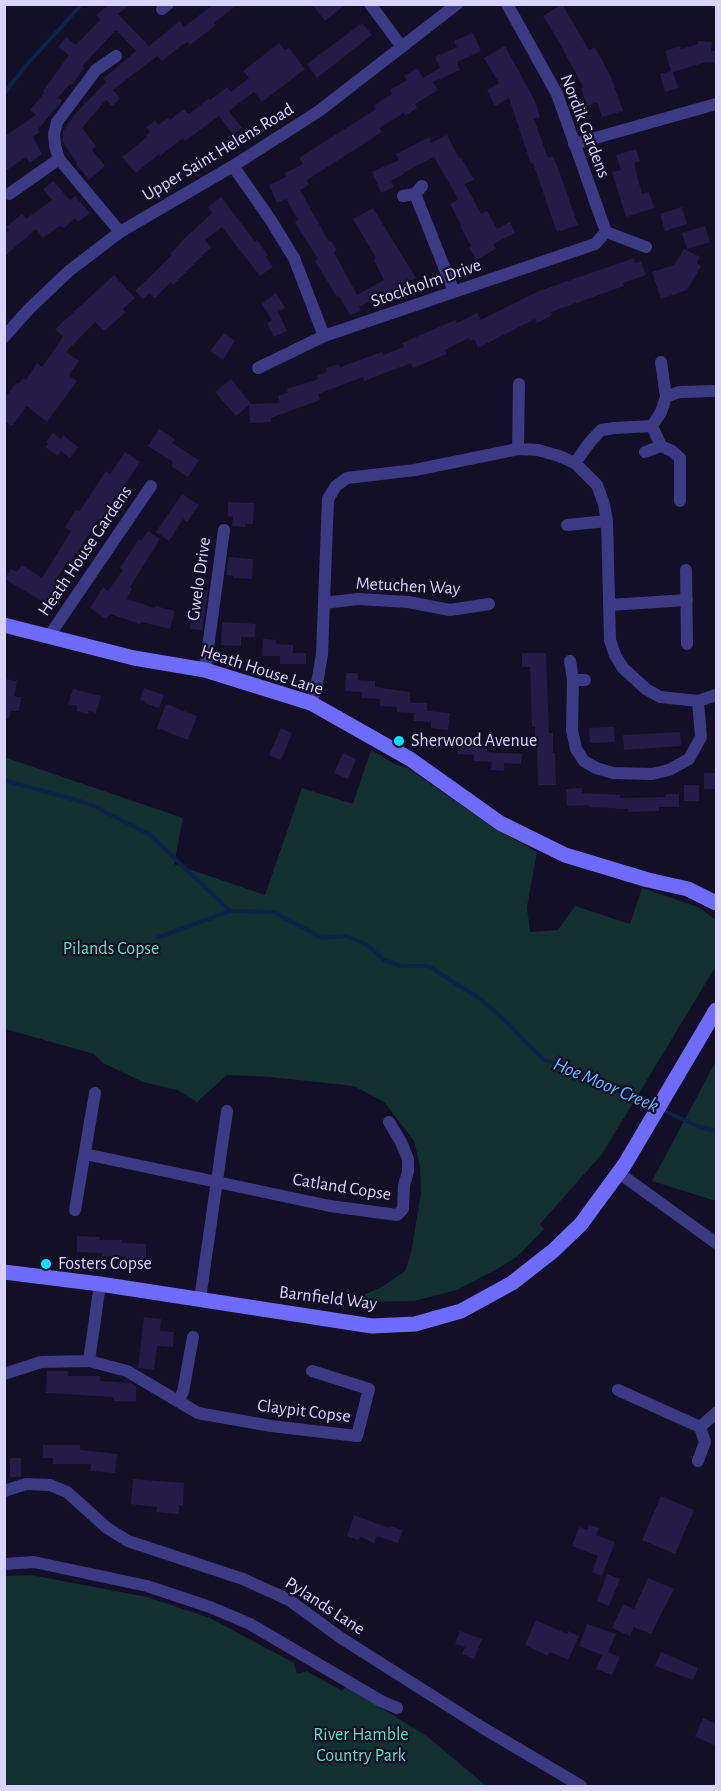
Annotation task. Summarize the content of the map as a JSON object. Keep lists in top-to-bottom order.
{
  "streets": {
    "street": [
      "Nordik Gardens",
      "Upper Saint Helens Road",
      "Stockholm Drive",
      "Heath House Gardens",
      "Gwelo Drive",
      "Metuchen Way",
      "Heath House Lane",
      "Catland Copse",
      "Barnfield Way",
      "Claypit Copse",
      "Pylands Lane"
    ]
  },
  "crossings": [
    ["Nordik Gardens", "Stockholm Drive"],
    ["Heath House Gardens", "Heath House Lane"],
    ["Gwelo Drive", "Heath House Lane"]
  ],
  "water": ["Hoe Moor Creek"],
  "parks": ["Pilands Copse", "River Hamble Country Park"],
  "places": ["Sherwood Avenue", "Fosters Copse"]
}
